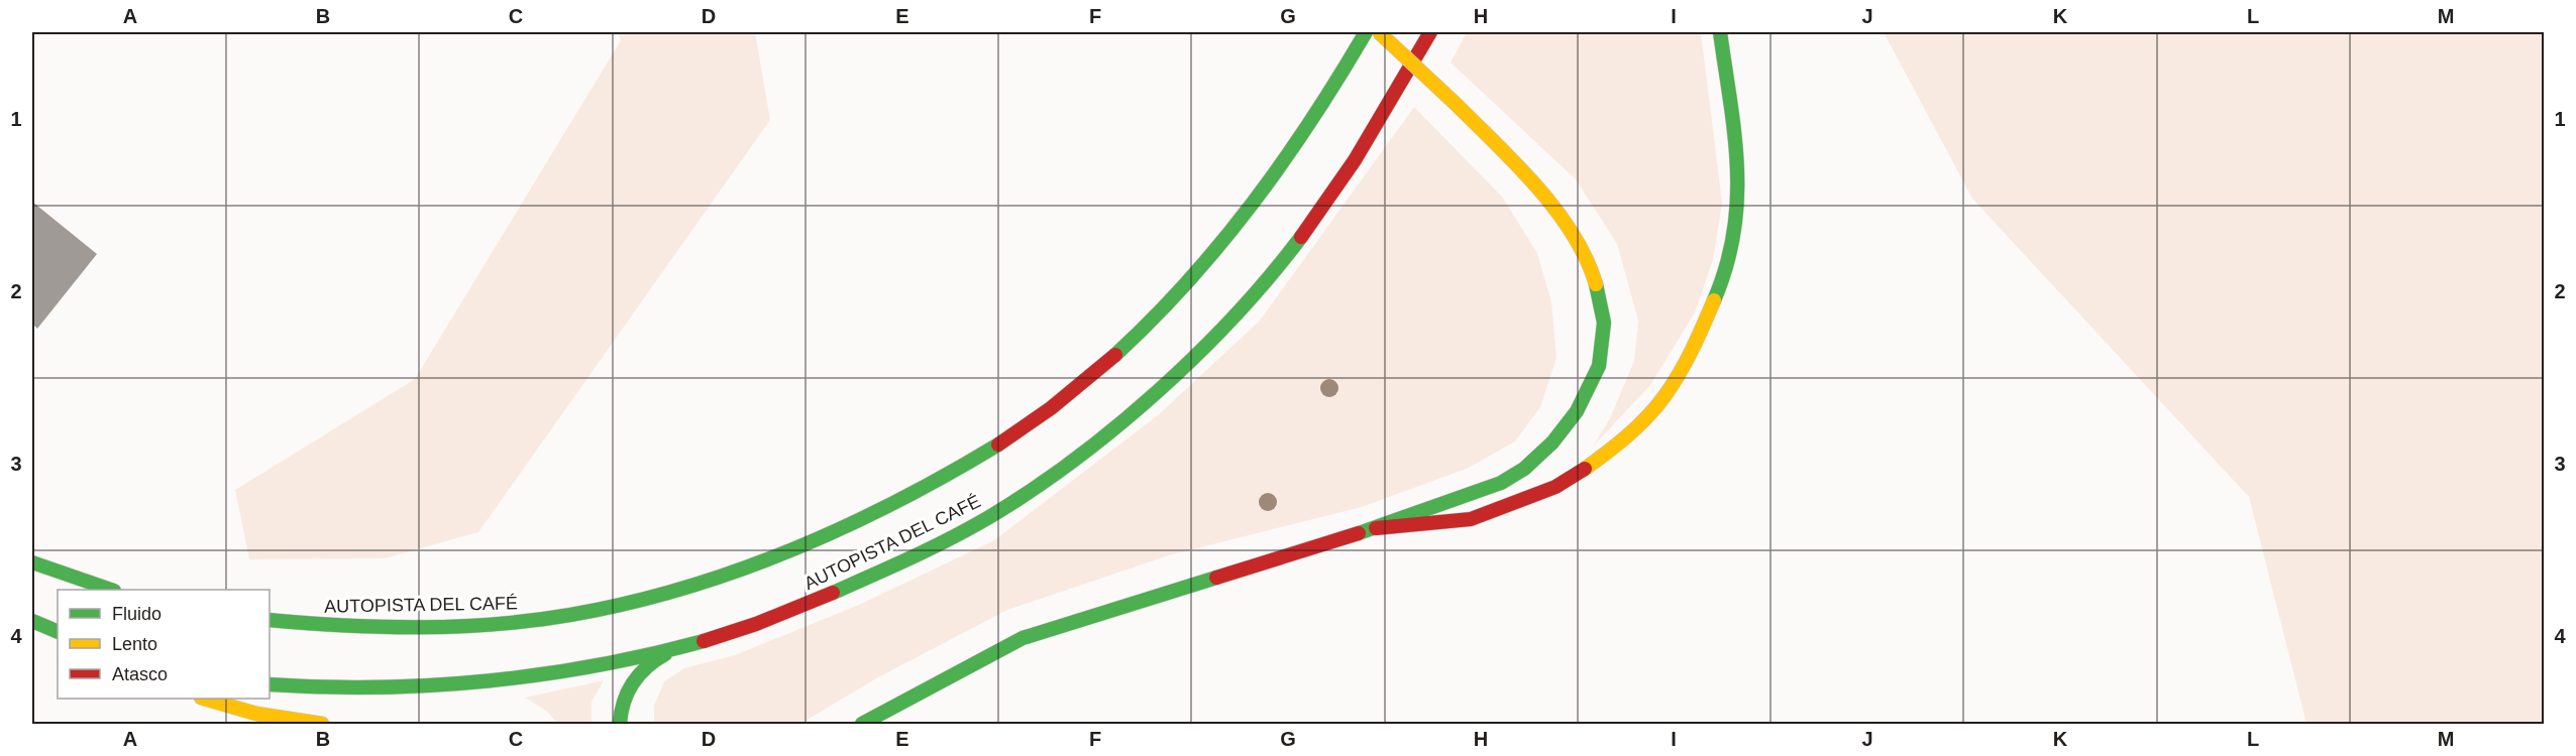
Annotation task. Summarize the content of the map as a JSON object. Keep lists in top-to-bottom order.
{
  "streets": {
    "main road": ["AUTOPISTA DEL CAFÉ"]
  },
  "legend": ["Fluido", "Lento", "Atasco"],
  "grid": {
    "columns": [
      "A",
      "B",
      "C",
      "D",
      "E",
      "F",
      "G",
      "H",
      "I",
      "J",
      "K",
      "L",
      "M"
    ],
    "rows": [
      "1",
      "2",
      "3",
      "4"
    ]
  }
}
